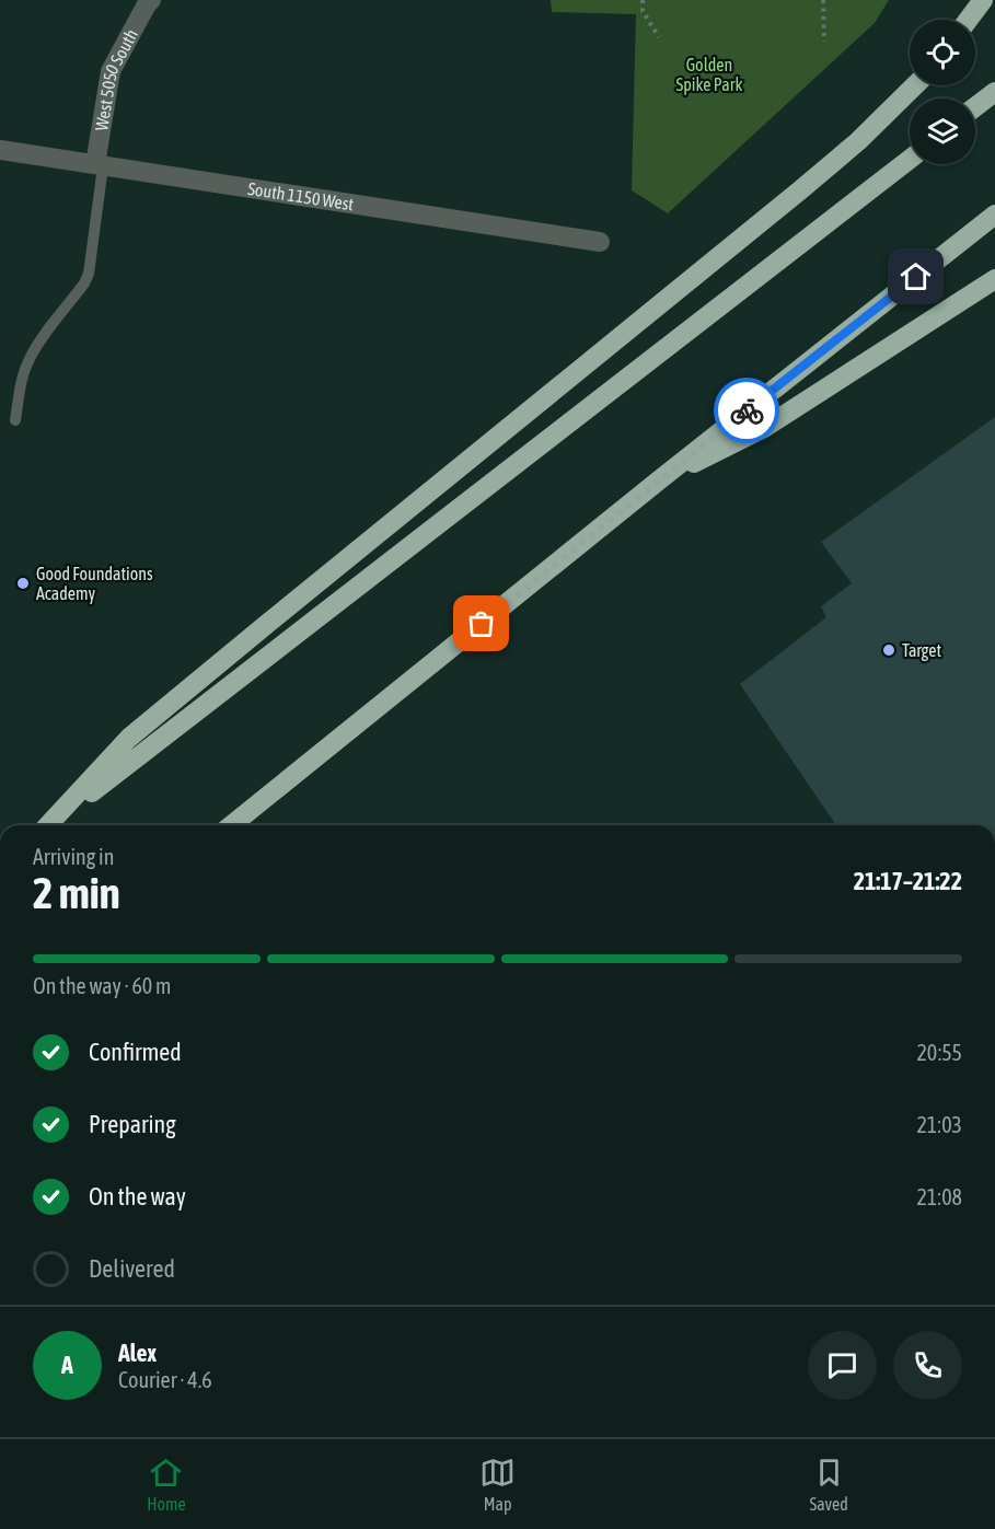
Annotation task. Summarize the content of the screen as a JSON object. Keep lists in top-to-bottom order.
{
  "streets": {
    "street": ["West 5050 South", "South 1150 West"]
  },
  "crossings": [
    ["West 5050 South", "South 1150 West"]
  ],
  "parks": ["Golden Spike Park"],
  "places": ["Good Foundations Academy", "Target"],
  "page": {
    "heading": ["2 min", "Arriving in", "21:17–21:22"],
    "panel": ["Alex", "Courier · 4.6"],
    "bar": "On the way · 60 m",
    "list": [
      ["Confirmed", "20:55"],
      ["Preparing", "21:03"],
      ["On the way", "21:08"],
      "Delivered"
    ],
    "round": "A",
    "tabs": ["Home", "Map", "Saved"]
  }
}
